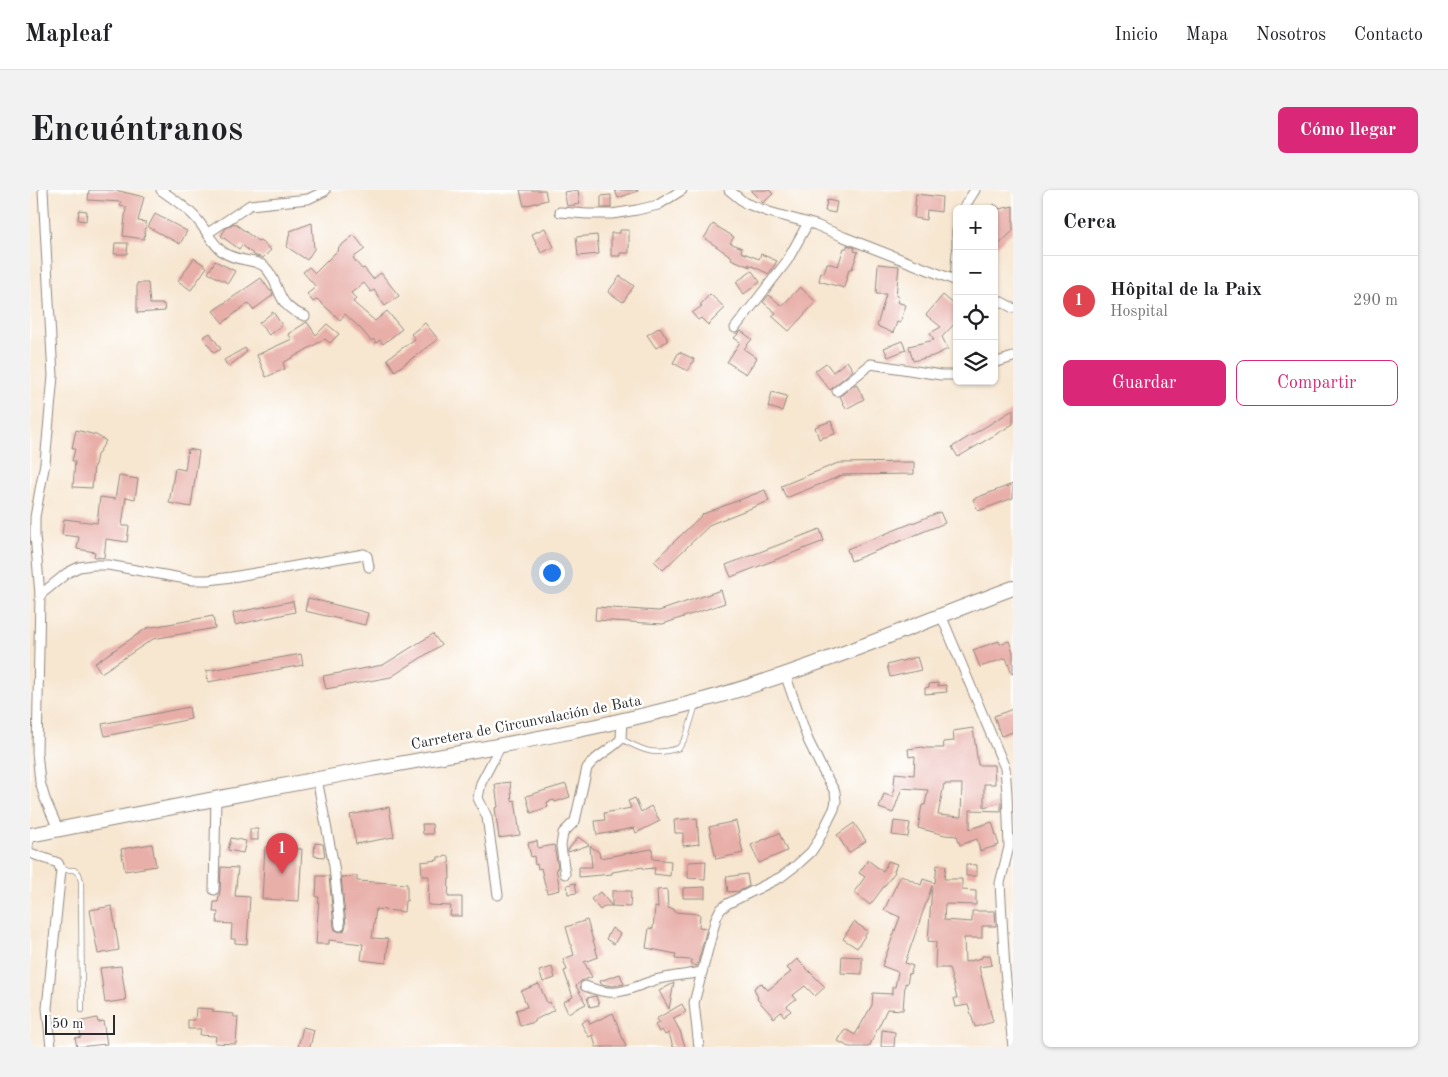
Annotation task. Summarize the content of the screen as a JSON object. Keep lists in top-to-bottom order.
{
  "streets": {
    "main road": ["Carretera de Circunvalación de Bata"]
  },
  "scale_bar": "50 m",
  "page": {
    "header": "Mapleaf",
    "nav": [
      "Inicio",
      "Mapa",
      "Nosotros",
      "Contacto"
    ],
    "buttons": [
      "Cómo llegar",
      ["Guardar", "Compartir"]
    ],
    "title": "Encuéntranos",
    "heading": "Cerca",
    "map_buttons": ["+", "−"],
    "list": [
      {
        "mark": "1",
        "name": "Hôpital de la Paix",
        "note": "Hospital",
        "value": "290 m"
      }
    ],
    "pins": "1",
    "scale": "50 m"
  }
}
